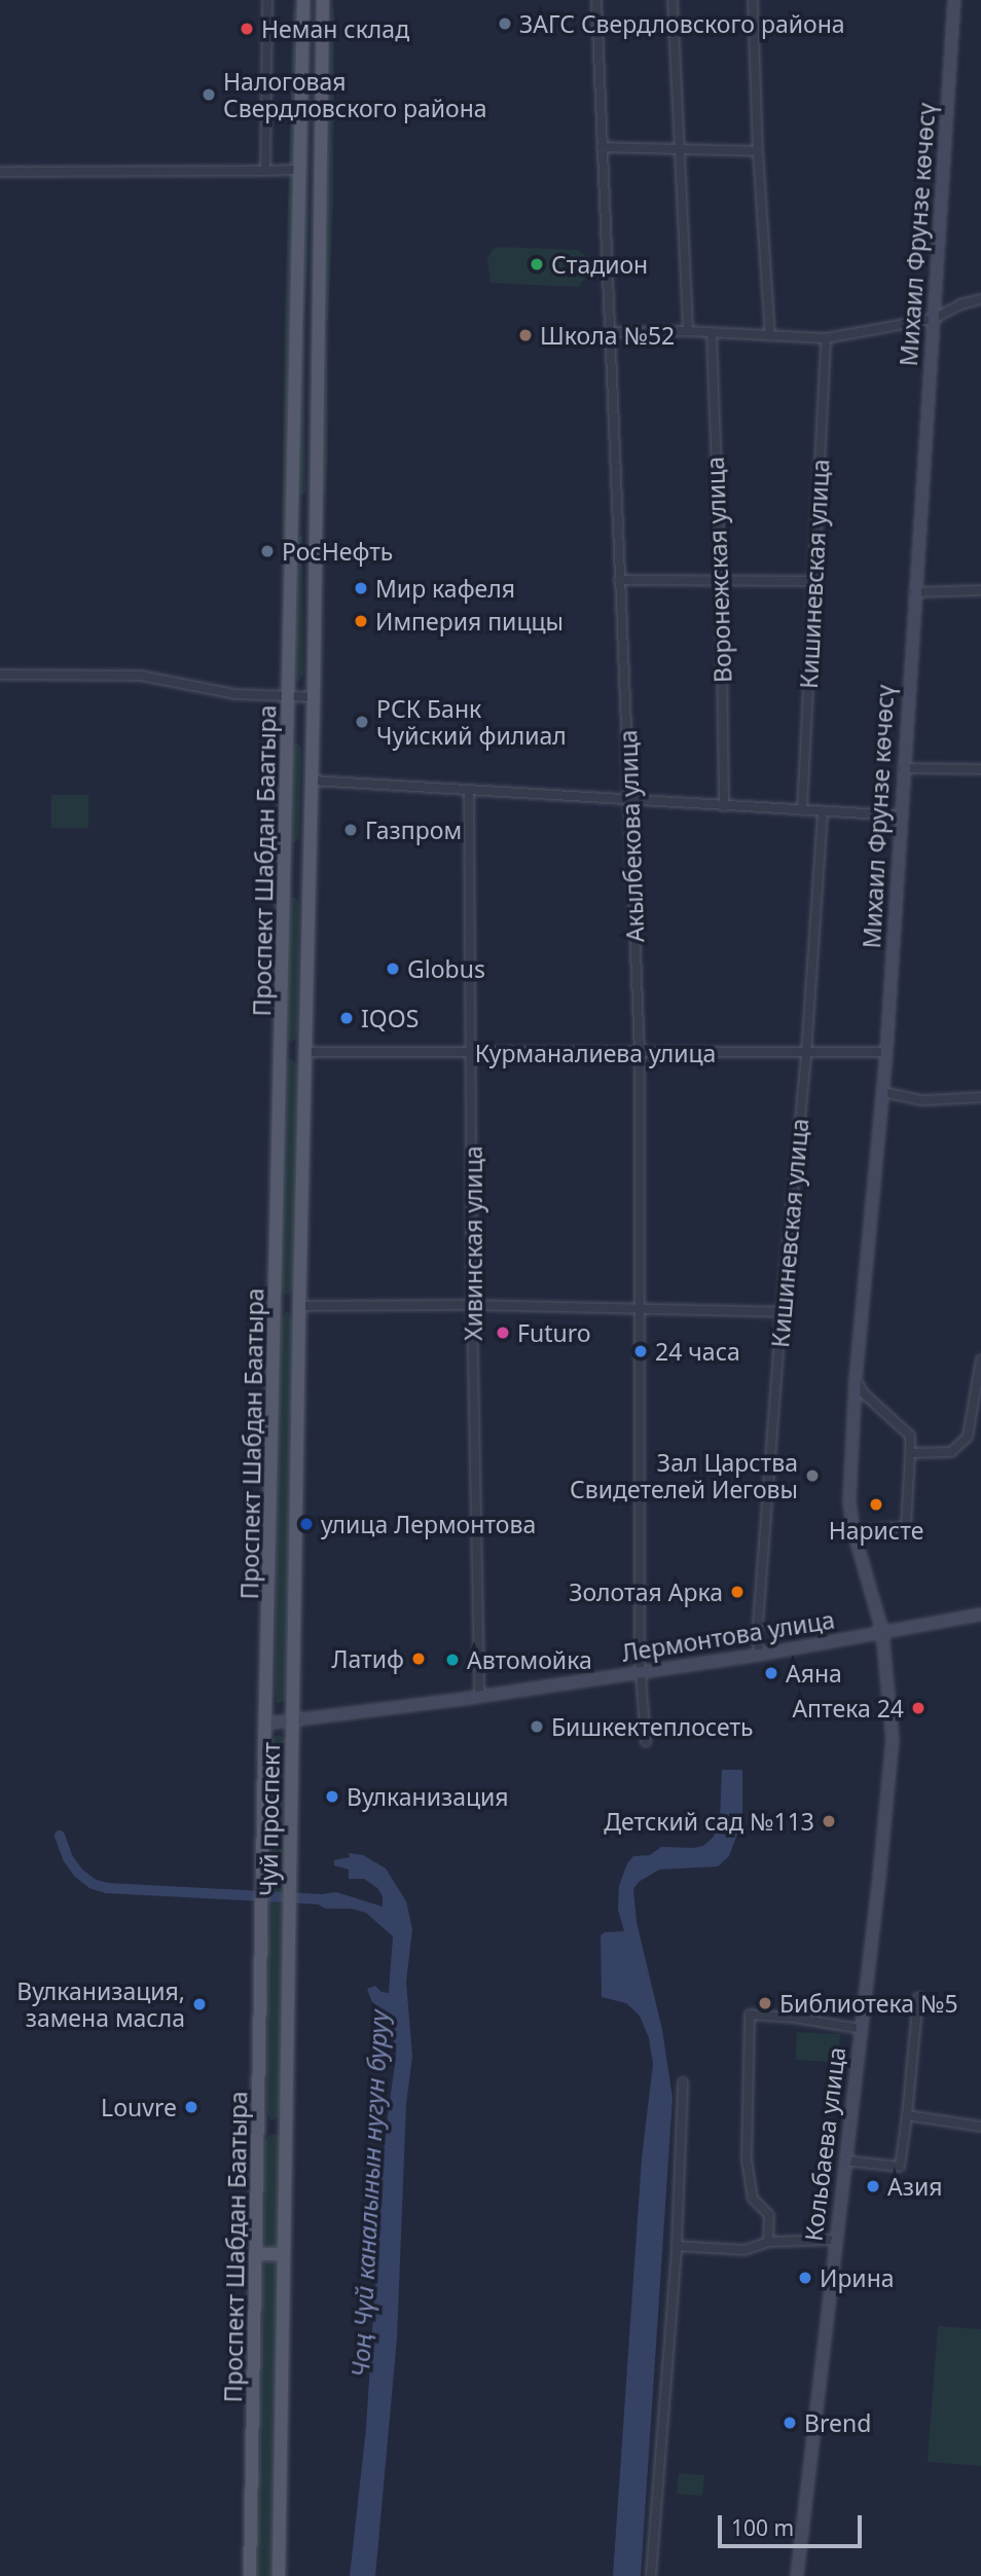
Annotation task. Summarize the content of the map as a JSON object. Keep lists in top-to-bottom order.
{
  "streets": {
    "main road": [
      "Михаил Фрунзе көчөсү",
      "Проспект Шабдан Баатыра",
      "Лермонтова улица",
      "Чуй проспект",
      "Кольбаева улица"
    ],
    "street": [
      "Воронежская улица",
      "Кишиневская улица",
      "Акылбекова улица",
      "Курманалиева улица",
      "Хивинская улица"
    ]
  },
  "crossings": [
    ["Михаил Фрунзе көчөсү", "Курманалиева улица"],
    ["Михаил Фрунзе көчөсү", "Лермонтова улица"],
    ["Михаил Фрунзе көчөсү", "Кольбаева улица"],
    ["Кишиневская улица", "Курманалиева улица"],
    ["Кишиневская улица", "Лермонтова улица"],
    ["Акылбекова улица", "Курманалиева улица"],
    ["Акылбекова улица", "Лермонтова улица"],
    ["Проспект Шабдан Баатыра", "Курманалиева улица"],
    ["Проспект Шабдан Баатыра", "Лермонтова улица"],
    ["Проспект Шабдан Баатыра", "Чуй проспект"],
    ["Курманалиева улица", "Хивинская улица"],
    ["Хивинская улица", "Лермонтова улица"],
    ["Лермонтова улица", "Чуй проспект"],
    ["Лермонтова улица", "Кольбаева улица"]
  ],
  "water": ["Чоң Чүй каналынын нугун буруу"],
  "places": [
    "ЗАГС Свердловского района",
    "Неман склад",
    "Налоговая Свердловского района",
    "Стадион",
    "Школа №52",
    "РосНефть",
    "Мир кафеля",
    "Империя пиццы",
    "РСК Банк Чуйский филиал",
    "Газпром",
    "Globus",
    "IQOS",
    "Futuro",
    "24 часа",
    "Зал Царства Свидетелей Иеговы",
    "Наристе",
    "улица Лермонтова",
    "Золотая Арка",
    "Латиф",
    "Автомойка",
    "Аяна",
    "Аптека 24",
    "Бишкектеплосеть",
    "Вулканизация",
    "Детский сад №113",
    "Библиотека №5",
    "Вулканизация, замена масла",
    "Louvre",
    "Азия",
    "Ирина",
    "Brend"
  ],
  "scale_bar": "100 m"
}
